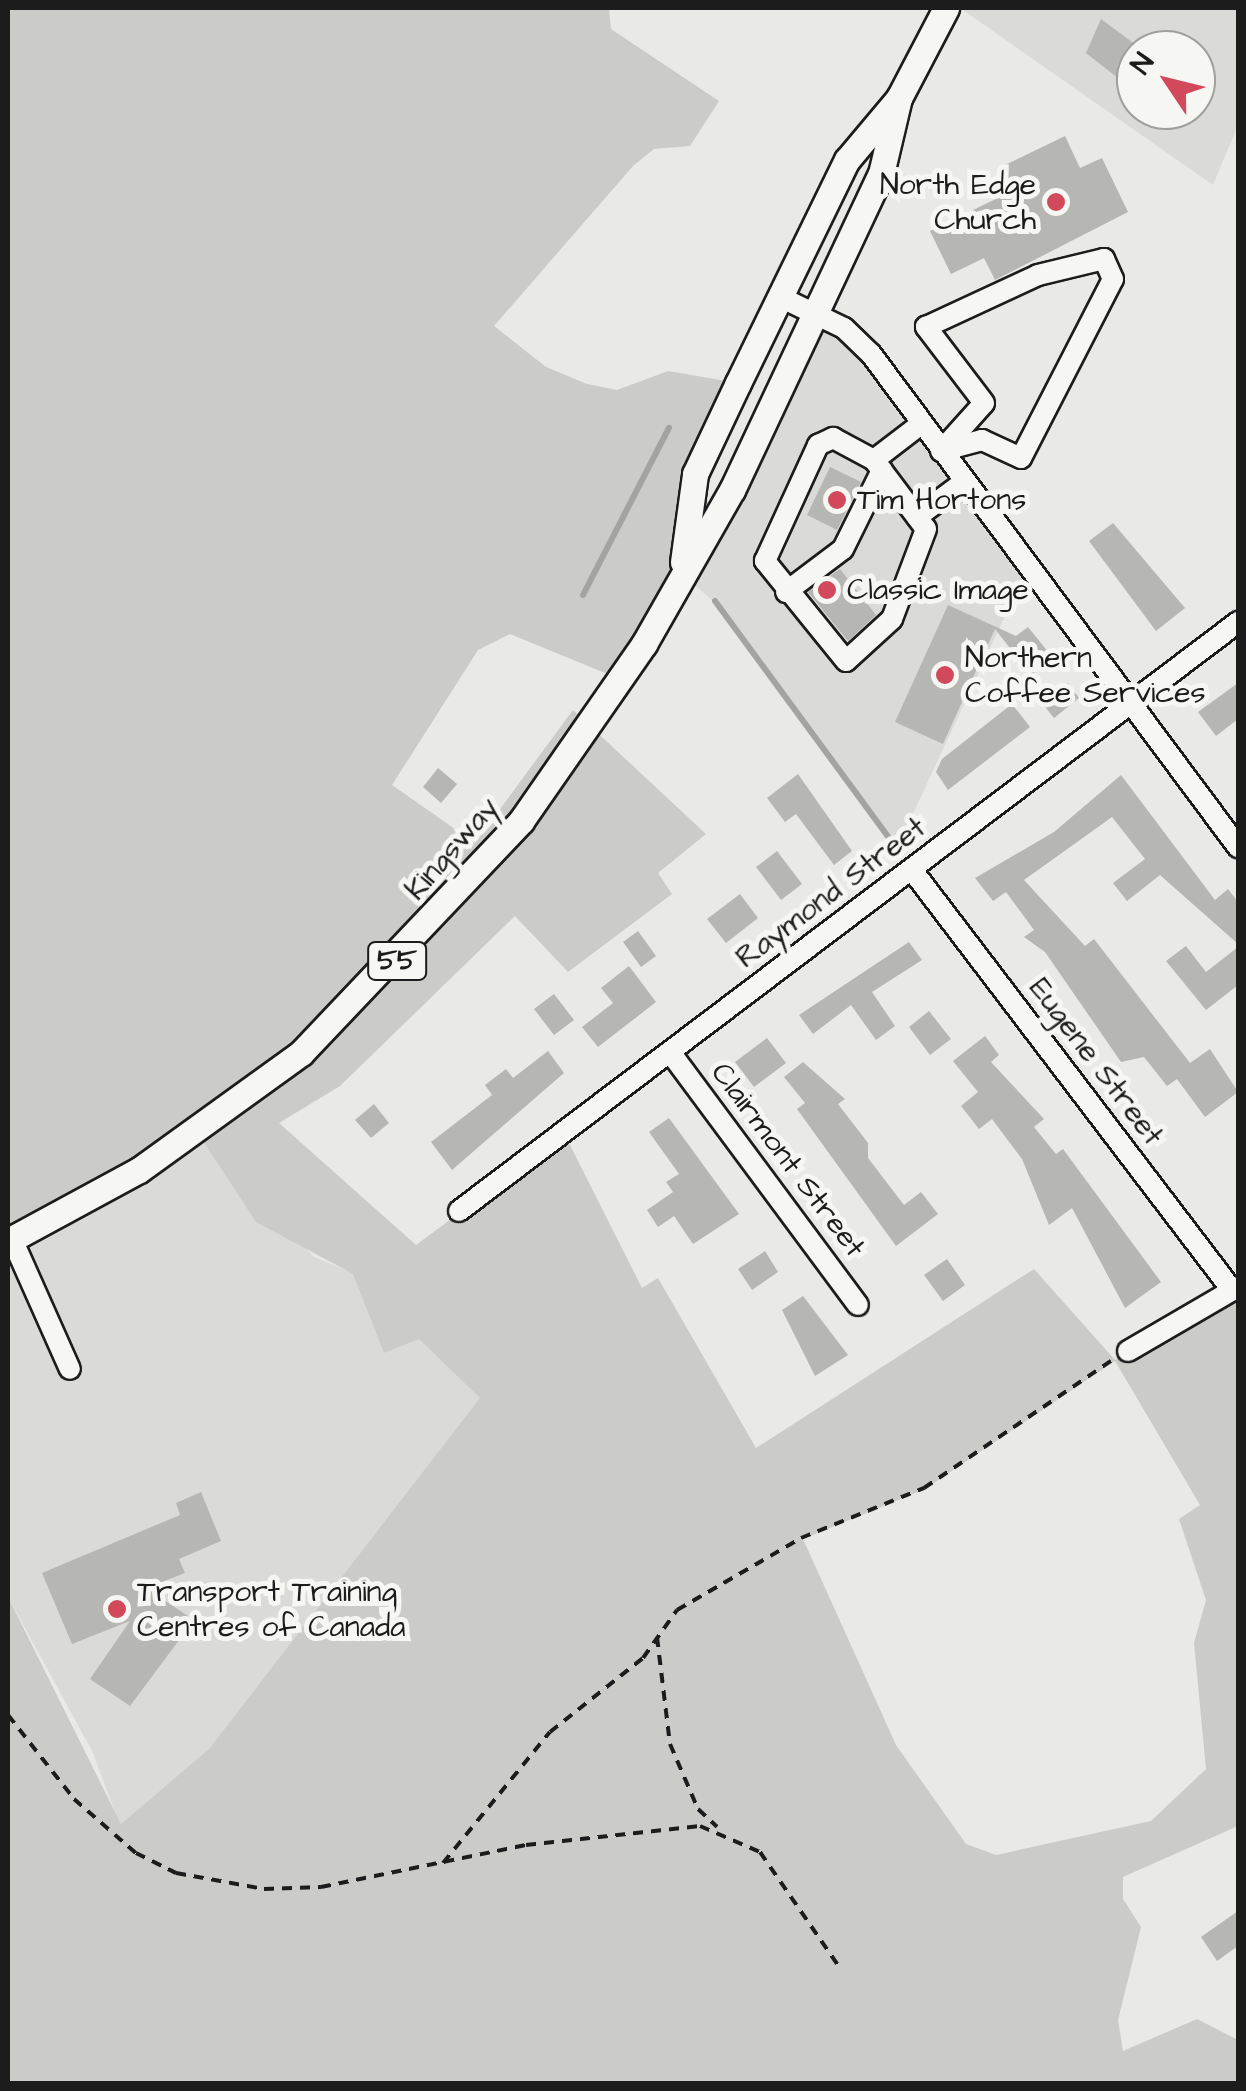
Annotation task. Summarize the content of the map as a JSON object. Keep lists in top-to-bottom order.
{
  "streets": {
    "main road": ["Kingsway", "55"],
    "street": ["Raymond Street", "Eugene Street", "Clairmont Street"]
  },
  "crossings": [
    ["Raymond Street", "Eugene Street"],
    ["Raymond Street", "Clairmont Street"]
  ],
  "places": [
    "North Edge Church",
    "Tim Hortons",
    "Classic Image",
    "Northern Coffee Services",
    "Transport Training Centres of Canada"
  ],
  "north": "top left"
}
